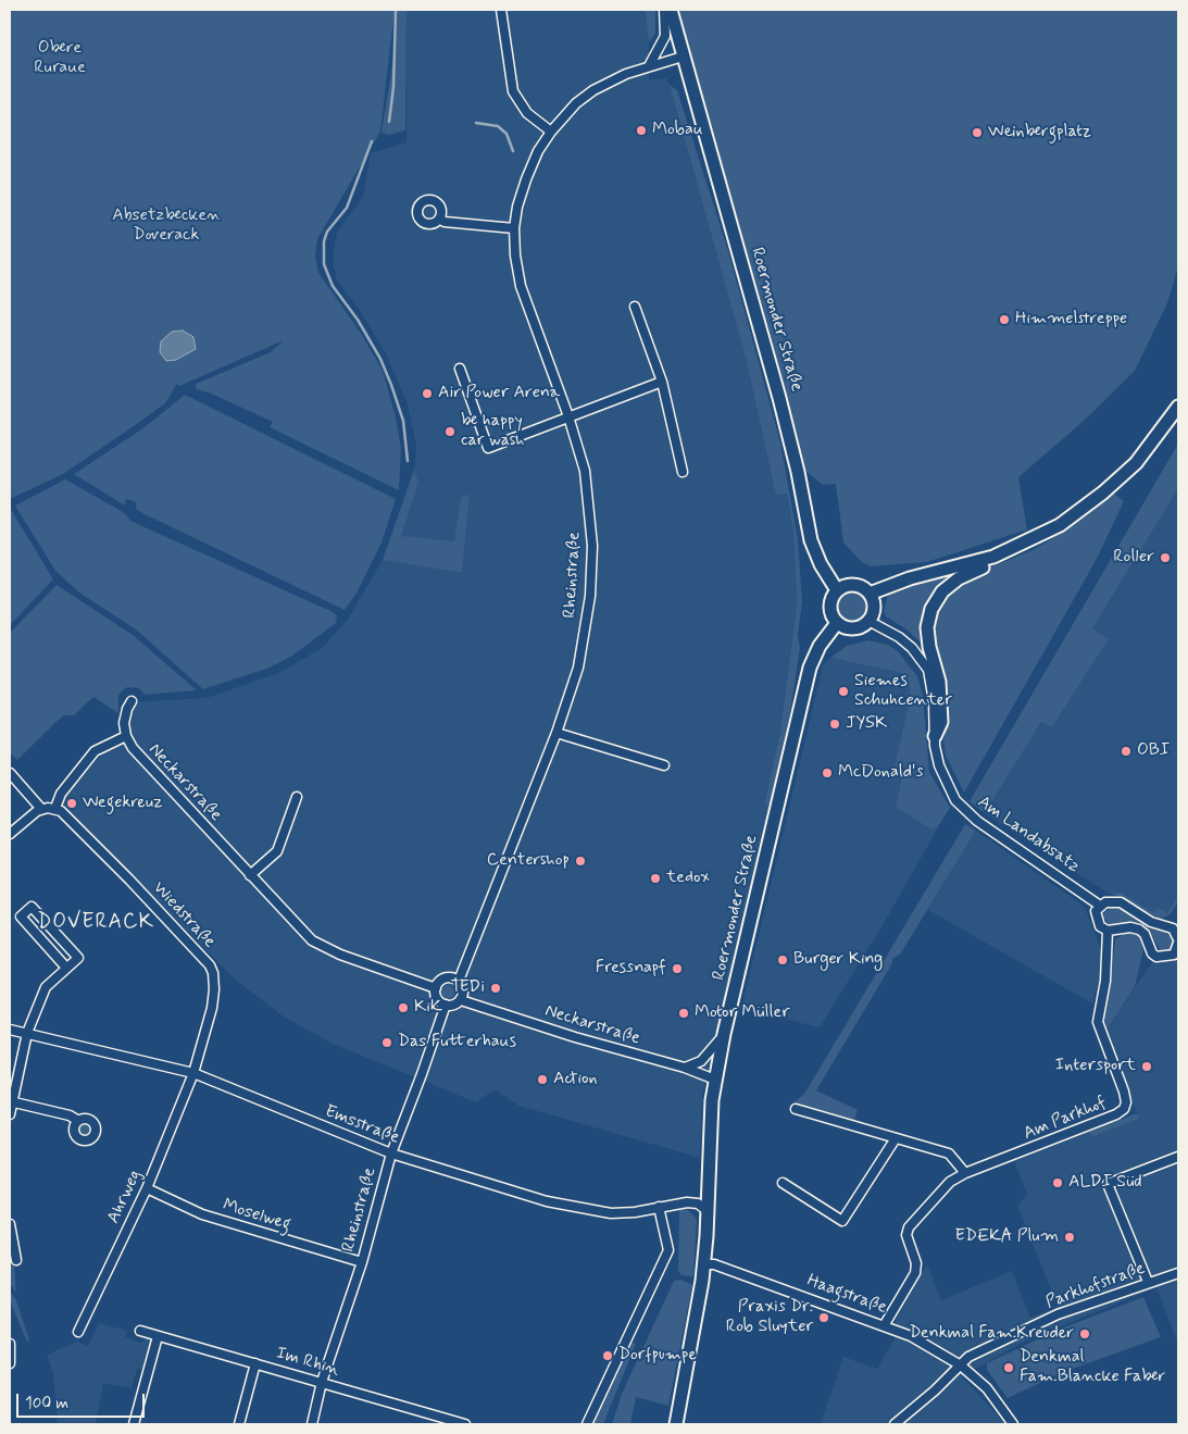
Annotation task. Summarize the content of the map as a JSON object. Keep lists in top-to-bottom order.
{
  "streets": {
    "main road": ["Roermonder Straße"],
    "street": [
      "Rheinstraße",
      "Neckarstraße",
      "Am Landabsatz",
      "Wiedstraße",
      "Am Parkhof",
      "Emsstraße",
      "Ahrweg",
      "Moselweg",
      "Parkhofstraße",
      "Haagstraße",
      "Im Rhin"
    ]
  },
  "crossings": [
    ["Roermonder Straße", "Rheinstraße"],
    ["Roermonder Straße", "Neckarstraße"],
    ["Roermonder Straße", "Am Landabsatz"],
    ["Roermonder Straße", "Emsstraße"],
    ["Roermonder Straße", "Haagstraße"],
    ["Rheinstraße", "Neckarstraße"],
    ["Rheinstraße", "Emsstraße"],
    ["Rheinstraße", "Moselweg"],
    ["Rheinstraße", "Im Rhin"],
    ["Wiedstraße", "Emsstraße"],
    ["Wiedstraße", "Ahrweg"],
    ["Am Parkhof", "Haagstraße"],
    ["Emsstraße", "Ahrweg"],
    ["Ahrweg", "Moselweg"],
    ["Parkhofstraße", "Haagstraße"]
  ],
  "districts": ["DOVERACK"],
  "parks": ["Obere Ruraue", "Absetzbecken Doverack"],
  "places": [
    "Mobau",
    "Weinbergplatz",
    "Himmelstreppe",
    "Air Power Arena",
    "be happy car wash",
    "Roller",
    "Siemes Schuhcenter",
    "JYSK",
    "OBI",
    "McDonald's",
    "Wegekreuz",
    "Centershop",
    "tedox",
    "Burger King",
    "Fressnapf",
    "TEDi",
    "KiK",
    "Motor Müller",
    "Das Futterhaus",
    "Intersport",
    "Action",
    "ALDI Süd",
    "EDEKA Plum",
    "Praxis Dr. Rob Sluyter",
    "Denkmal Fam.Kreuder",
    "Dorfpumpe",
    "Denkmal Fam.Blancke Faber"
  ],
  "scale_bar": "100 m"
}
